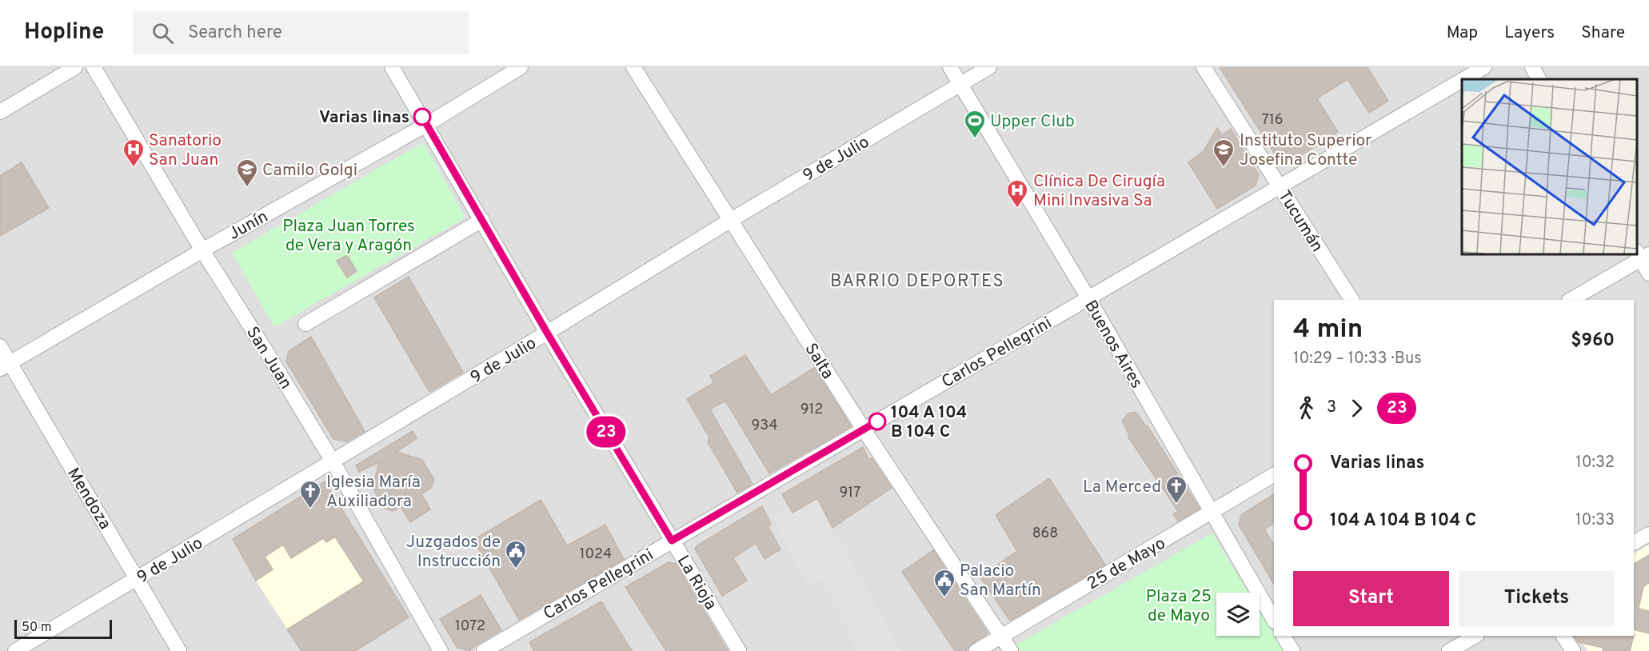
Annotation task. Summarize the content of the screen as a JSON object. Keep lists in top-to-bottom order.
{
  "streets": {
    "street": [
      "9 de Julio",
      "Tucumán",
      "Junín",
      "Buenos Aires",
      "Carlos Pellegrini",
      "San Juan",
      "Salta",
      "Mendoza",
      "25 de Mayo",
      "La Rioja"
    ]
  },
  "crossings": [
    ["9 de Julio", "Buenos Aires"],
    ["9 de Julio", "San Juan"],
    ["9 de Julio", "Salta"],
    ["9 de Julio", "Mendoza"],
    ["9 de Julio", "La Rioja"],
    ["Tucumán", "Carlos Pellegrini"],
    ["Junín", "San Juan"],
    ["Junín", "Mendoza"],
    ["Junín", "La Rioja"],
    ["Buenos Aires", "Carlos Pellegrini"],
    ["Buenos Aires", "25 de Mayo"],
    ["Carlos Pellegrini", "Salta"],
    ["Carlos Pellegrini", "La Rioja"],
    ["Salta", "25 de Mayo"]
  ],
  "districts": ["BARRIO DEPORTES"],
  "parks": ["Plaza Juan Torres de Vera y Aragón", "Plaza 25 de Mayo"],
  "places": {
    "other": ["Varias linas", "104 A 104 B 104 C"],
    "sports": ["Upper Club"],
    "hospital": ["Sanatorio San Juan", "Clínica De Cirugía Mini Invasiva Sa"],
    "school or university": ["Instituto Superior Josefina Contte", "Camilo Golgi"],
    "church": ["La Merced", "Iglesia María Auxiliadora"],
    "public building": ["Juzgados de Instrucción", "Palacio San Martín"]
  },
  "lines": ["bus line 23"],
  "house_numbers": [
    "716",
    "912",
    "934",
    "917",
    "868",
    "1024",
    "1072"
  ],
  "scale_bar": "50 m",
  "page": {
    "header": "Hopline",
    "search": "Search here",
    "nav": ["Map", "Layers", "Share"],
    "on_map": "23",
    "heading": ["4 min", "10:29 – 10:33 · Bus", "$960"],
    "legs": ["3", "23"],
    "list": [
      {
        "name": "Varias linas",
        "value": "10:32"
      },
      {
        "name": "104 A 104 B 104 C",
        "value": "10:33"
      }
    ],
    "buttons": ["Start", "Tickets"],
    "scale": "50 m"
  }
}
